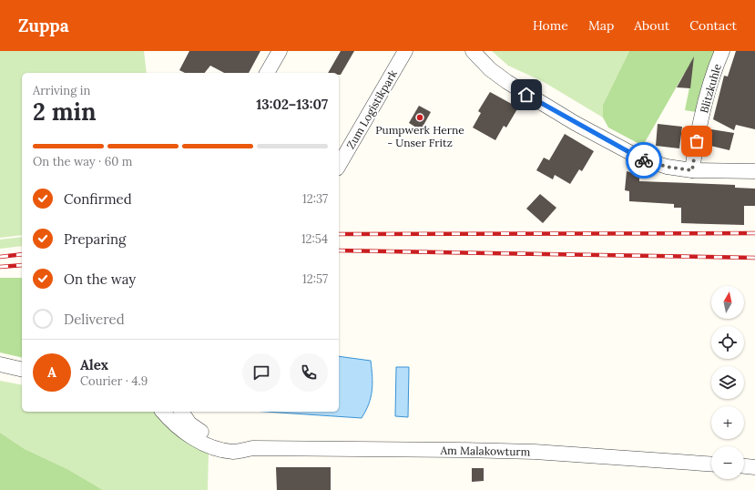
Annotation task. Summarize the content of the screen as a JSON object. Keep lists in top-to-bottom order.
{
  "streets": {
    "street": ["Blitzkuhle", "Zum Logistikpark", "Am Malakowturm"]
  },
  "places": ["Pumpwerk Herne - Unser Fritz"],
  "north": "top",
  "page": {
    "header": "Zuppa",
    "nav": [
      "Home",
      "Map",
      "About",
      "Contact"
    ],
    "heading": ["2 min", "Arriving in", "13:02–13:07"],
    "panel": ["Alex", "Courier · 4.9"],
    "bar": "On the way · 60 m",
    "list": [
      ["Confirmed", "12:37"],
      ["Preparing", "12:54"],
      ["On the way", "12:57"],
      "Delivered"
    ],
    "map_buttons": ["+", "−"],
    "round": "A"
  }
}
